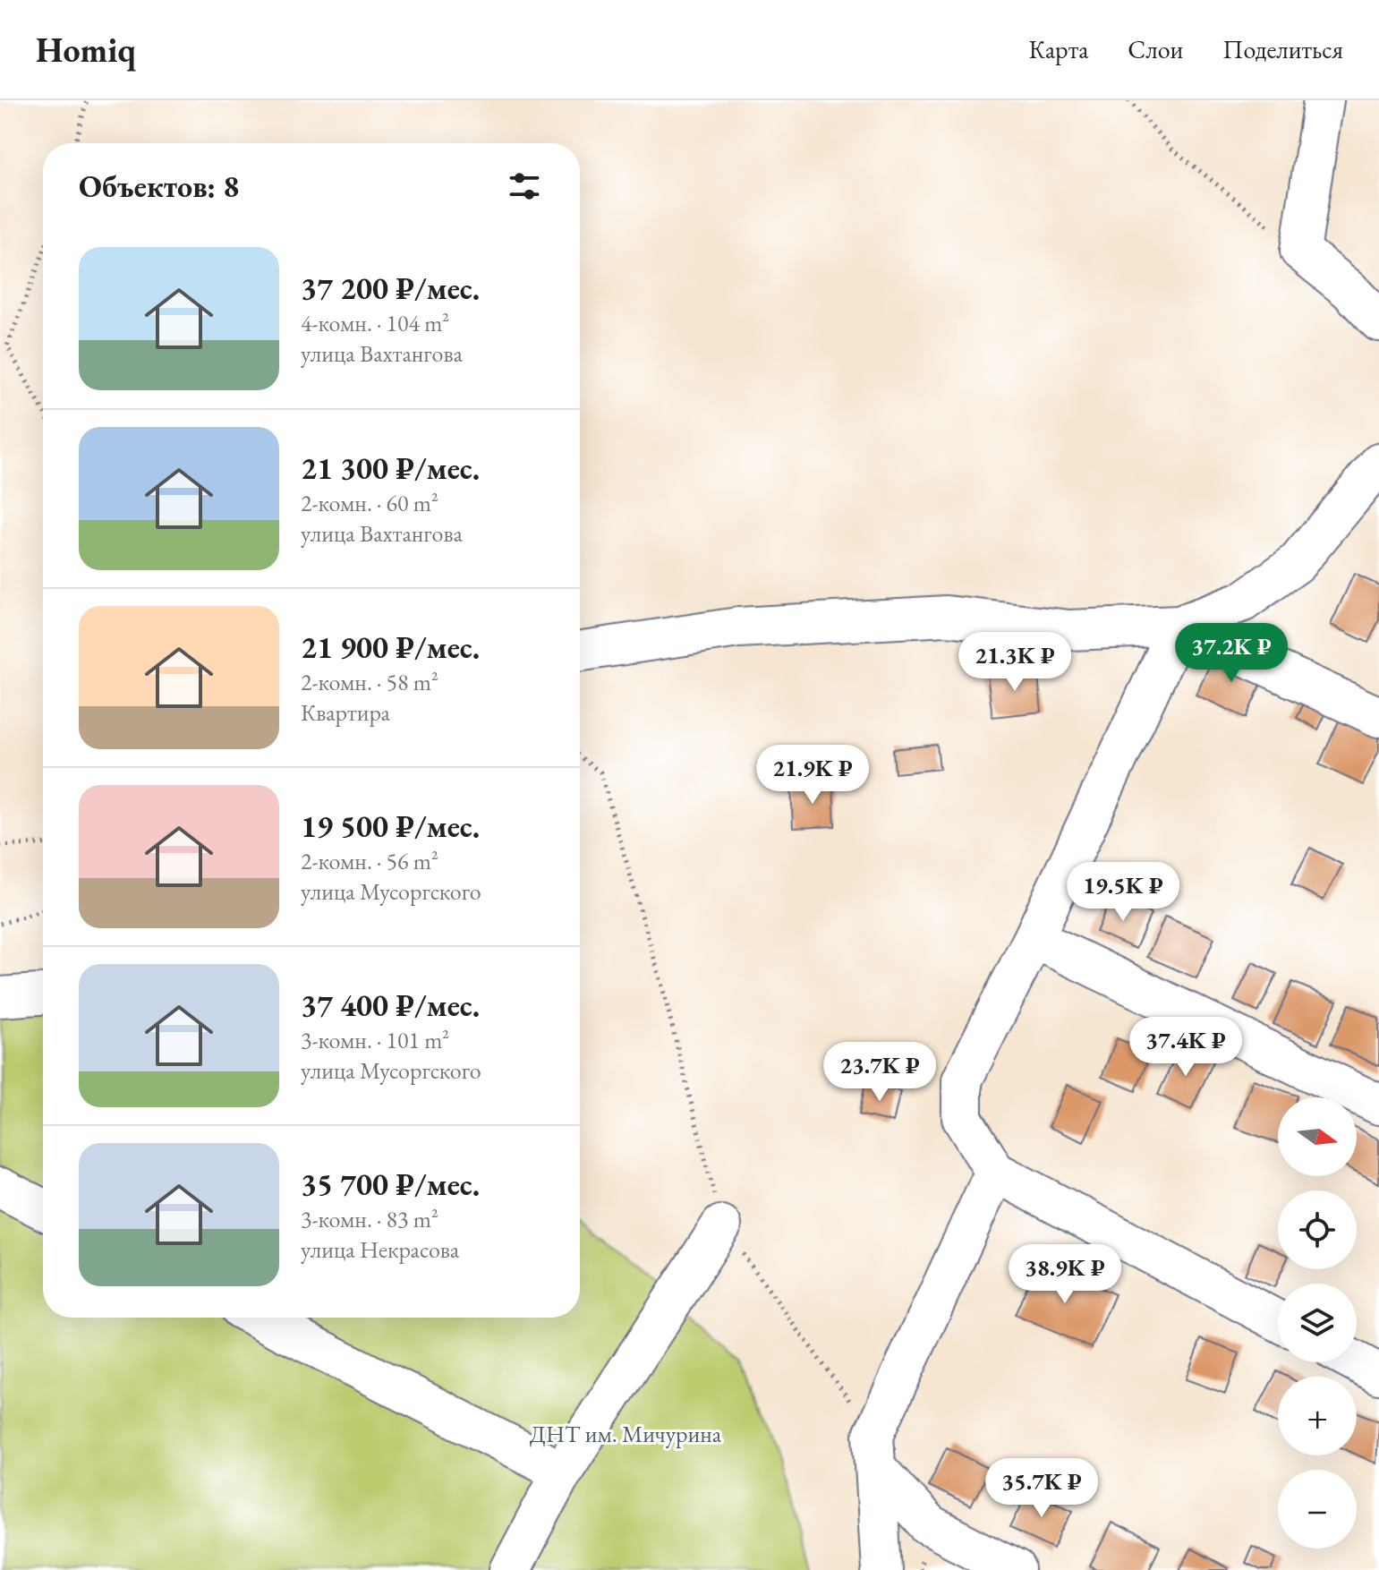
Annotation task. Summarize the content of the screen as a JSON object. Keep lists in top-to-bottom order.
{
  "parks": ["ДНТ им. Мичурина"],
  "north": "right",
  "page": {
    "header": "Homiq",
    "nav": ["Карта", "Слои", "Поделиться"],
    "heading": "Объектов: 8",
    "list": [
      {
        "name": "37 200 ₽/мес.",
        "note": "4-комн. · 104 m² · улица Вахтангова"
      },
      {
        "name": "21 300 ₽/мес.",
        "note": "2-комн. · 60 m² · улица Вахтангова"
      },
      {
        "name": "21 900 ₽/мес.",
        "note": "2-комн. · 58 m² · Квартира"
      },
      {
        "name": "19 500 ₽/мес.",
        "note": "2-комн. · 56 m² · улица Мусоргского"
      },
      {
        "name": "37 400 ₽/мес.",
        "note": "3-комн. · 101 m² · улица Мусоргского"
      },
      {
        "name": "35 700 ₽/мес.",
        "note": "3-комн. · 83 m² · улица Некрасова"
      }
    ],
    "price": [
      "37.2K ₽",
      "21.3K ₽",
      "21.9K ₽",
      "19.5K ₽",
      "37.4K ₽",
      "23.7K ₽",
      "38.9K ₽",
      "35.7K ₽"
    ],
    "map_buttons": ["+", "−"]
  }
}
